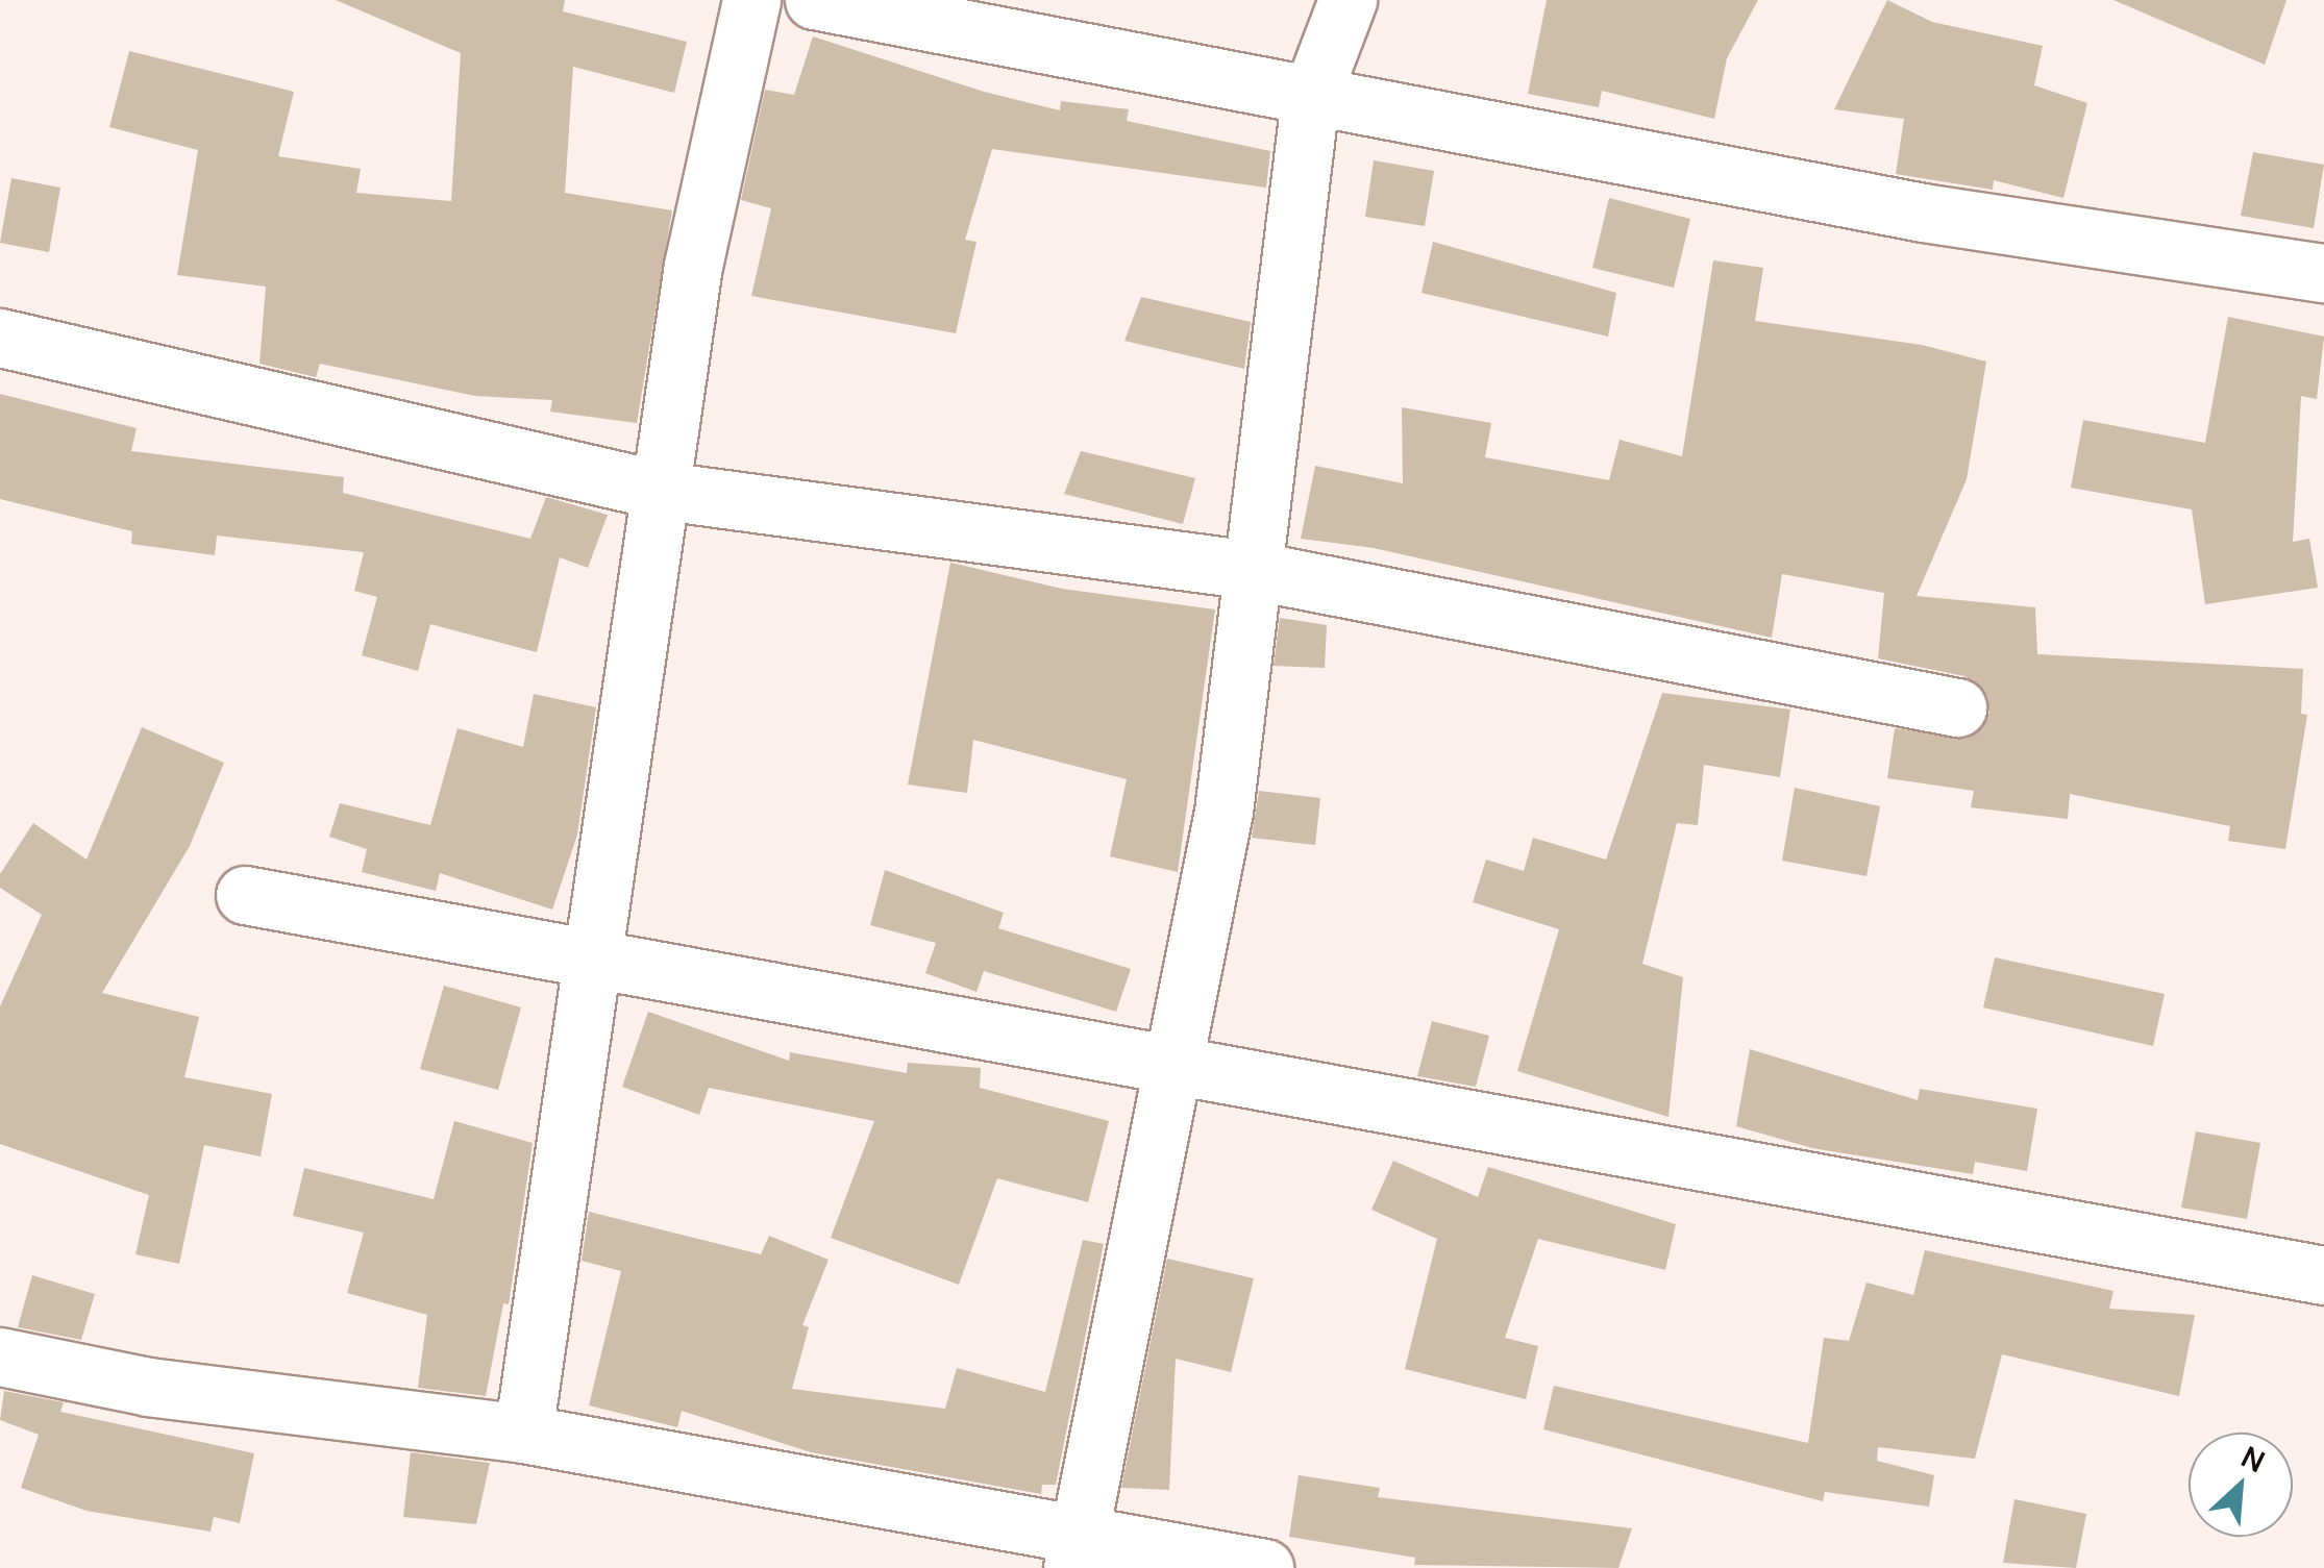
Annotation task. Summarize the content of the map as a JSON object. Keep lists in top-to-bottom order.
{
  "north": "top right"
}
